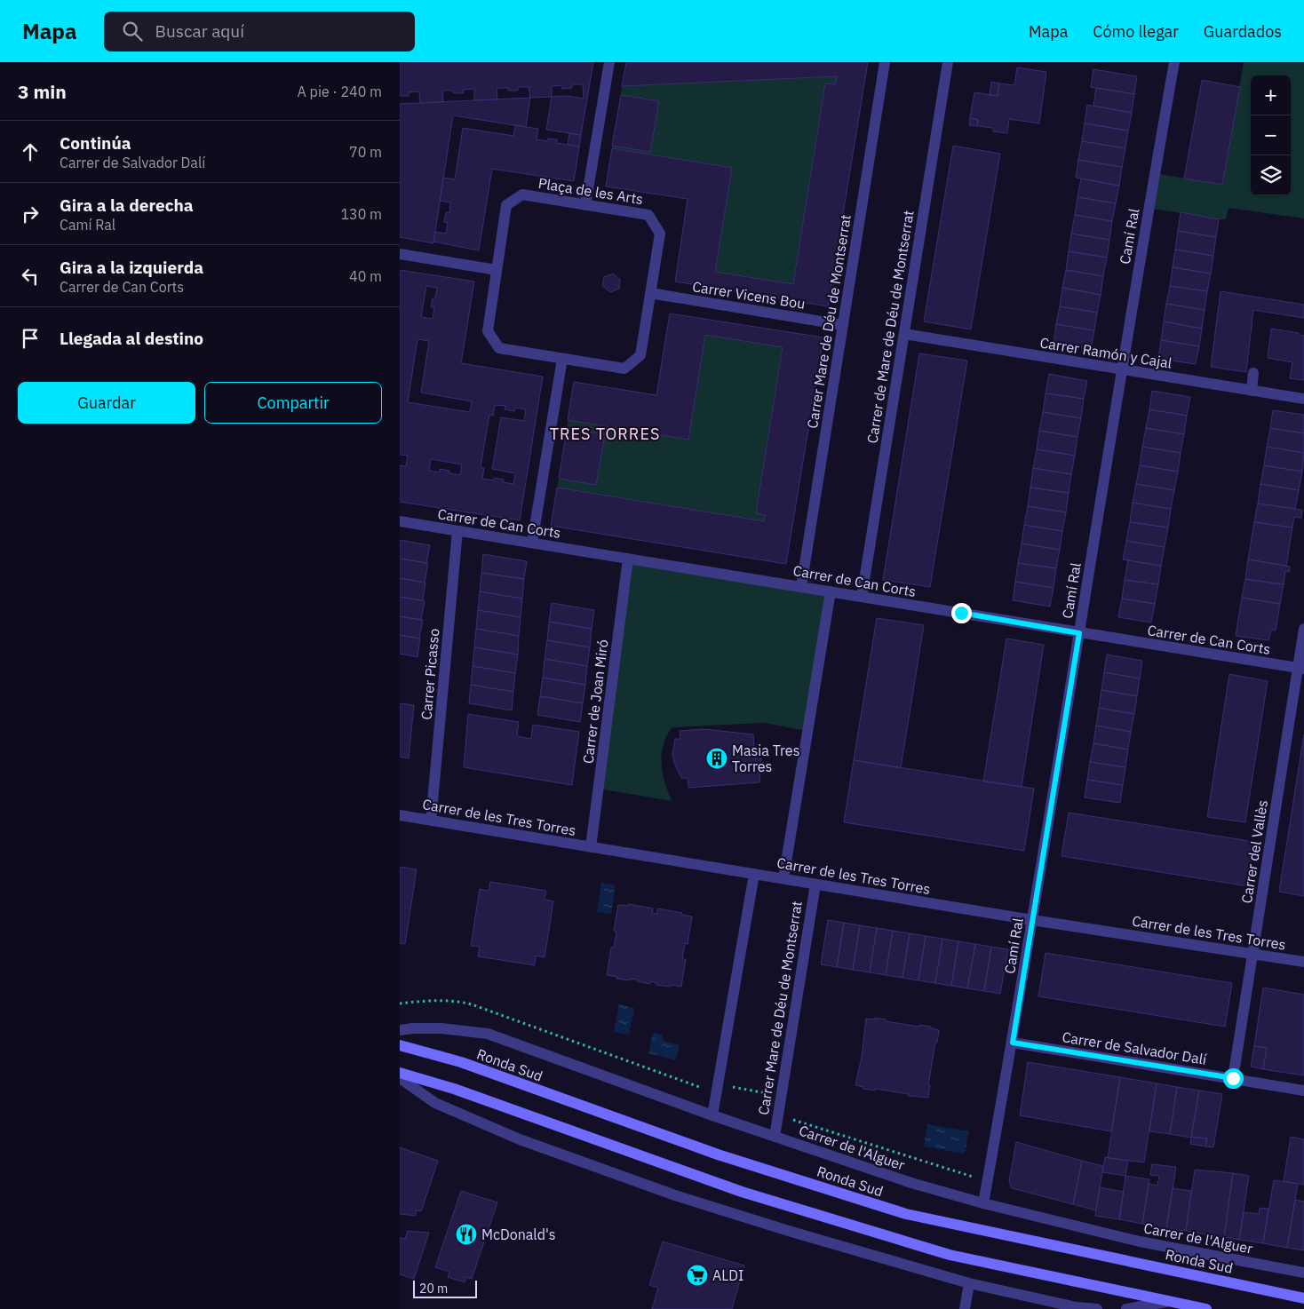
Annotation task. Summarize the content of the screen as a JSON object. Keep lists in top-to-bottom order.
{
  "streets": {
    "main road": ["Ronda Sud"],
    "street": [
      "Plaça de les Arts",
      "Camí Ral",
      "Carrer Vicens Bou",
      "Carrer Mare de Déu de Montserrat",
      "Carrer de Mare de Déu de Montserrat",
      "Carrer Ramón y Cajal",
      "Carrer de Can Corts",
      "Carrer Picasso",
      "Carrer de Joan Miró",
      "Carrer de les Tres Torres",
      "Carrer del Vallès",
      "Carrer de Salvador Dalí",
      "Carrer de l'Alguer"
    ]
  },
  "crossings": [
    ["Plaça de les Arts", "Carrer Vicens Bou"],
    ["Camí Ral", "Carrer Ramón y Cajal"],
    ["Camí Ral", "Carrer de Can Corts"],
    ["Camí Ral", "Carrer de les Tres Torres"],
    ["Camí Ral", "Carrer de Salvador Dalí"],
    ["Camí Ral", "Carrer de l'Alguer"],
    ["Carrer Vicens Bou", "Carrer Mare de Déu de Montserrat"],
    ["Carrer Mare de Déu de Montserrat", "Carrer de Can Corts"],
    ["Carrer Mare de Déu de Montserrat", "Carrer de les Tres Torres"],
    ["Carrer Mare de Déu de Montserrat", "Carrer de l'Alguer"],
    ["Carrer de Mare de Déu de Montserrat", "Carrer Ramón y Cajal"],
    ["Carrer de Mare de Déu de Montserrat", "Carrer de Can Corts"],
    ["Carrer de Can Corts", "Carrer Picasso"],
    ["Carrer de Can Corts", "Carrer de Joan Miró"],
    ["Carrer de Can Corts", "Carrer del Vallès"],
    ["Carrer Picasso", "Carrer de les Tres Torres"],
    ["Carrer de Joan Miró", "Carrer de les Tres Torres"],
    ["Carrer de les Tres Torres", "Carrer del Vallès"],
    ["Carrer del Vallès", "Carrer de Salvador Dalí"]
  ],
  "districts": ["TRES TORRES"],
  "places": {
    "building": ["Masia Tres Torres"],
    "restaurant": ["McDonald's"],
    "supermarket": ["ALDI"]
  },
  "scale_bar": "20 m",
  "page": {
    "header": "Mapa",
    "search": "Buscar aquí",
    "nav": ["Mapa", "Cómo llegar", "Guardados"],
    "heading": ["3 min", "A pie · 240 m"],
    "map_buttons": ["+", "−"],
    "list": [
      ["Continúa", "Carrer de Salvador Dalí", "70 m"],
      ["Gira a la derecha", "Camí Ral", "130 m"],
      ["Gira a la izquierda", "Carrer de Can Corts", "40 m"],
      "Llegada al destino"
    ],
    "buttons": ["Guardar", "Compartir"],
    "scale": "20 m"
  }
}
